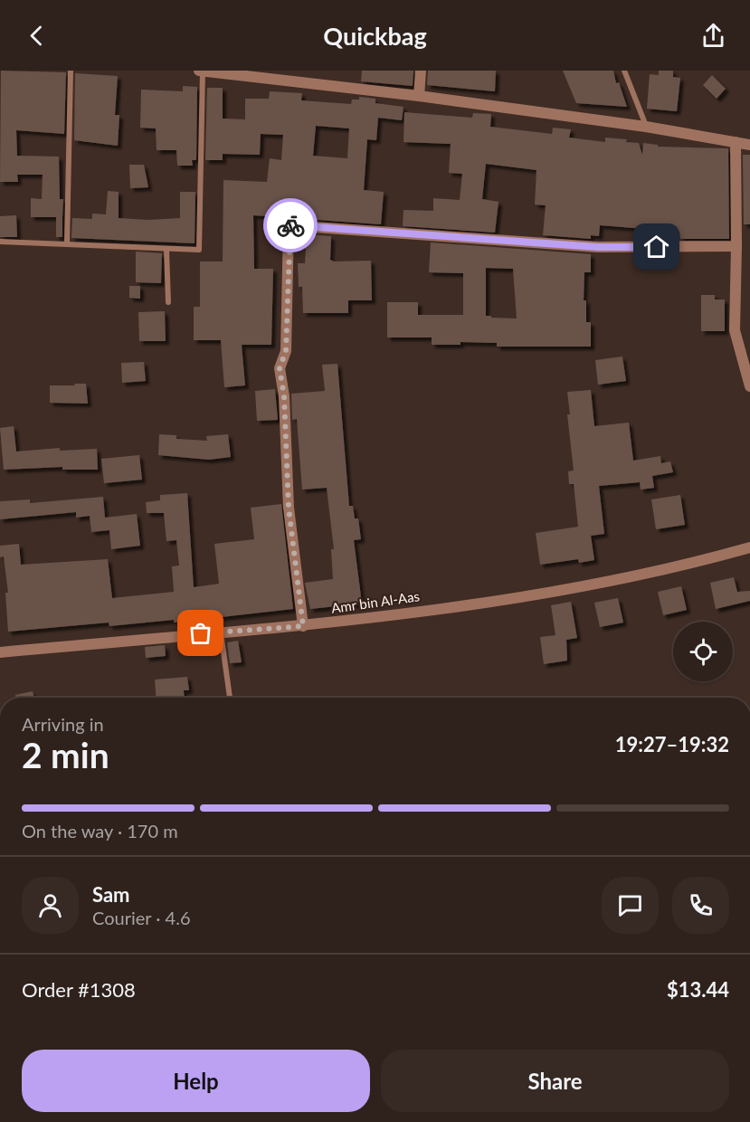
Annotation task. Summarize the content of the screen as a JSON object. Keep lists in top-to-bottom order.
{
  "streets": {
    "street": ["Amr bin Al-Aas"]
  },
  "page": {
    "header": "Quickbag",
    "heading": ["2 min", "Arriving in", "19:27–19:32"],
    "panel": [
      "Sam",
      "Courier · 4.6",
      "Order #1308",
      "$13.44"
    ],
    "bar": "On the way · 170 m",
    "buttons": ["Help", "Share"]
  }
}
